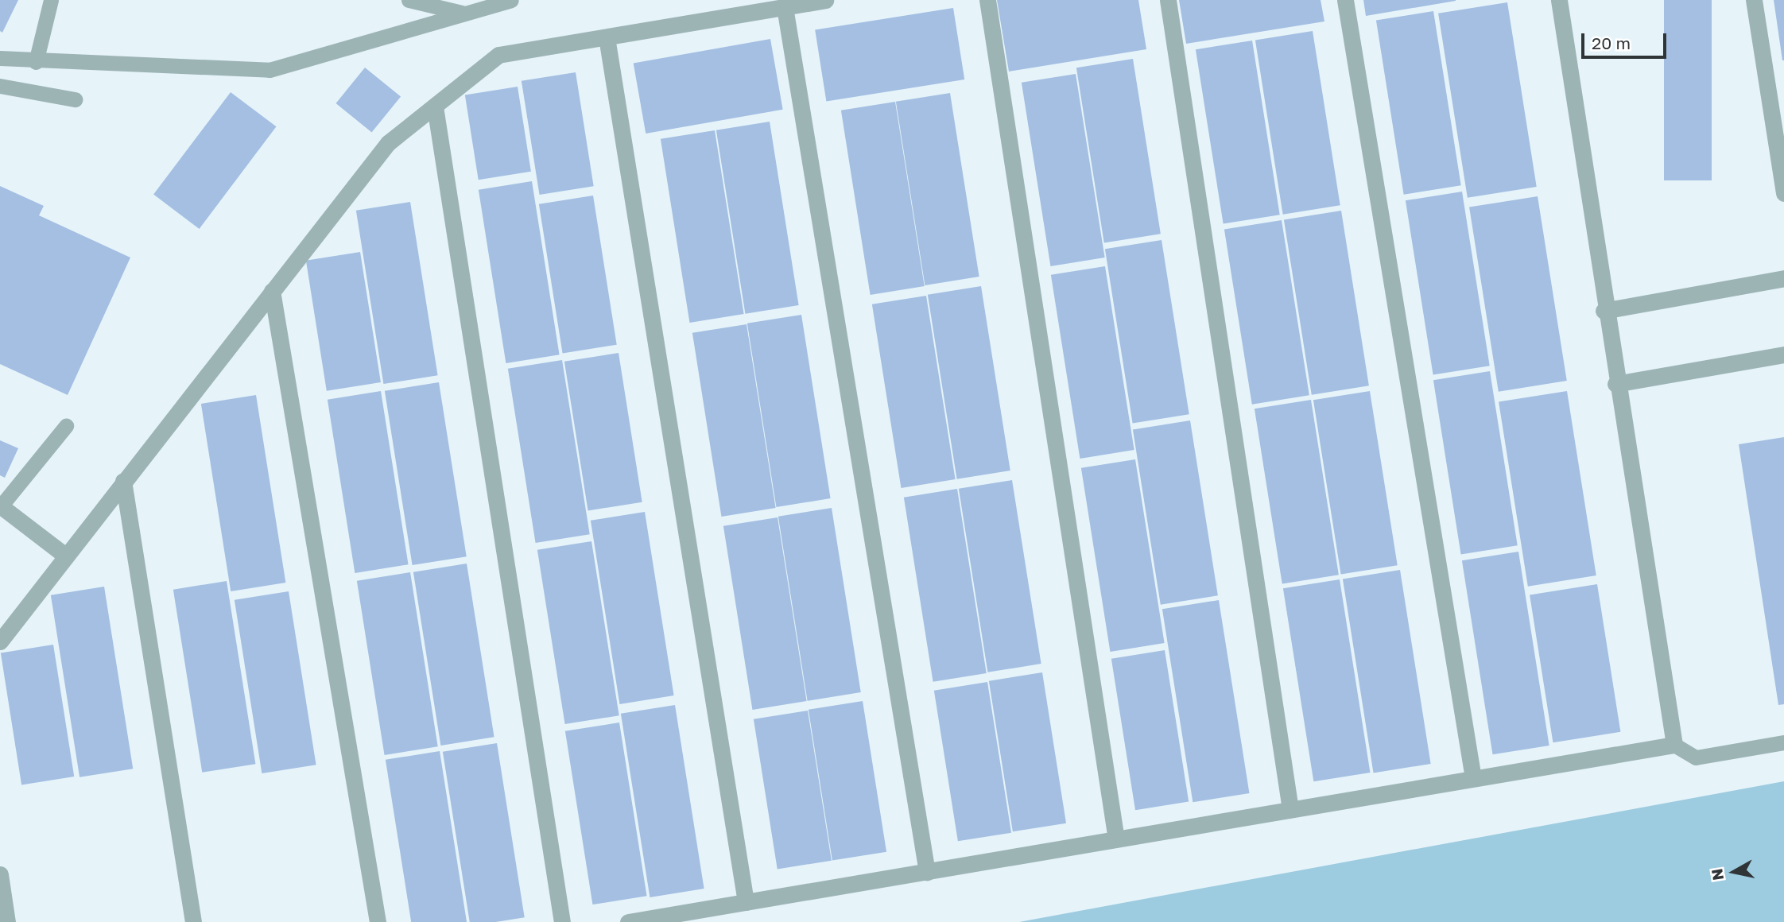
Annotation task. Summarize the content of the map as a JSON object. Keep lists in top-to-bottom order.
{
  "scale_bar": "20 m",
  "north": "left"
}
